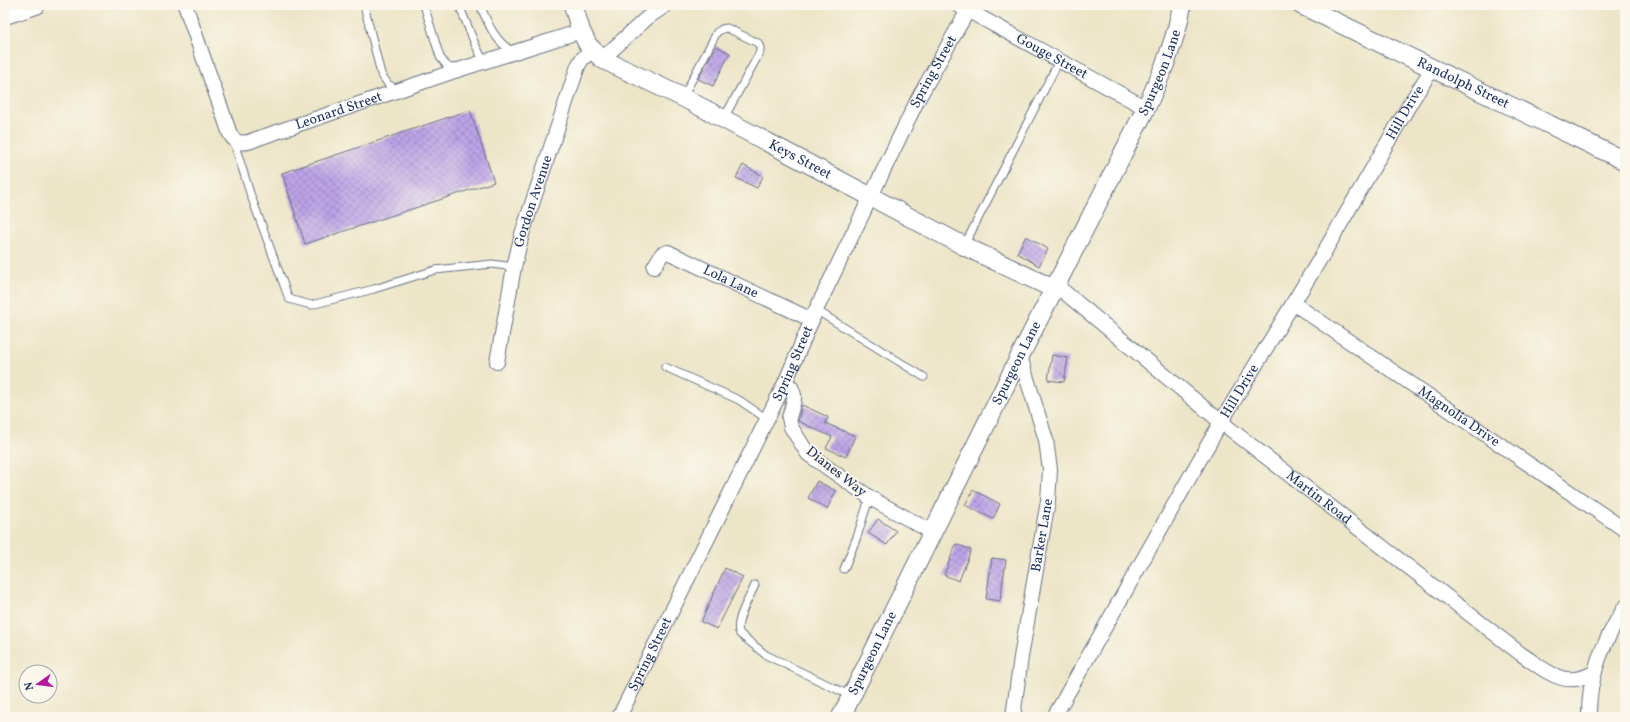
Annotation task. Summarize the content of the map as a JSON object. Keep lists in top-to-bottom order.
{
  "streets": {
    "street": [
      "Gouge Street",
      "Spring Street",
      "Spurgeon Lane",
      "Randolph Street",
      "Leonard Street",
      "Hill Drive",
      "Keys Street",
      "Gordon Avenue",
      "Lola Lane",
      "Magnolia Drive",
      "Dianes Way",
      "Martin Road",
      "Barker Lane"
    ]
  },
  "crossings": [
    ["Gouge Street", "Spring Street"],
    ["Gouge Street", "Spurgeon Lane"],
    ["Spring Street", "Keys Street"],
    ["Spring Street", "Lola Lane"],
    ["Spring Street", "Dianes Way"],
    ["Spurgeon Lane", "Keys Street"],
    ["Spurgeon Lane", "Dianes Way"],
    ["Spurgeon Lane", "Martin Road"],
    ["Spurgeon Lane", "Barker Lane"],
    ["Randolph Street", "Hill Drive"],
    ["Hill Drive", "Magnolia Drive"],
    ["Hill Drive", "Martin Road"],
    ["Keys Street", "Gordon Avenue"],
    ["Keys Street", "Martin Road"]
  ],
  "north": "left"
}
